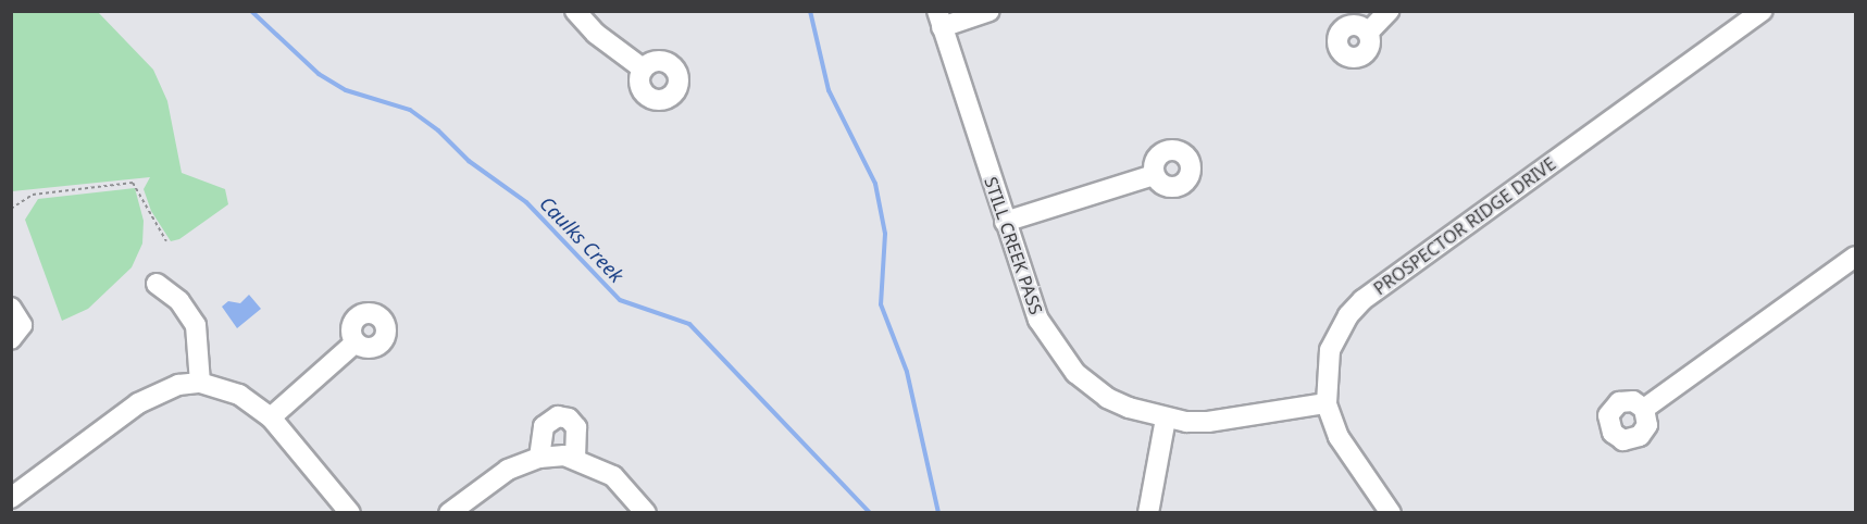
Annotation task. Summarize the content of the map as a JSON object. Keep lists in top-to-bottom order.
{
  "streets": {
    "street": ["PROSPECTOR RIDGE DRIVE", "STILL CREEK PASS"]
  },
  "crossings": [
    ["PROSPECTOR RIDGE DRIVE", "STILL CREEK PASS"]
  ],
  "water": ["Caulks Creek"]
}
